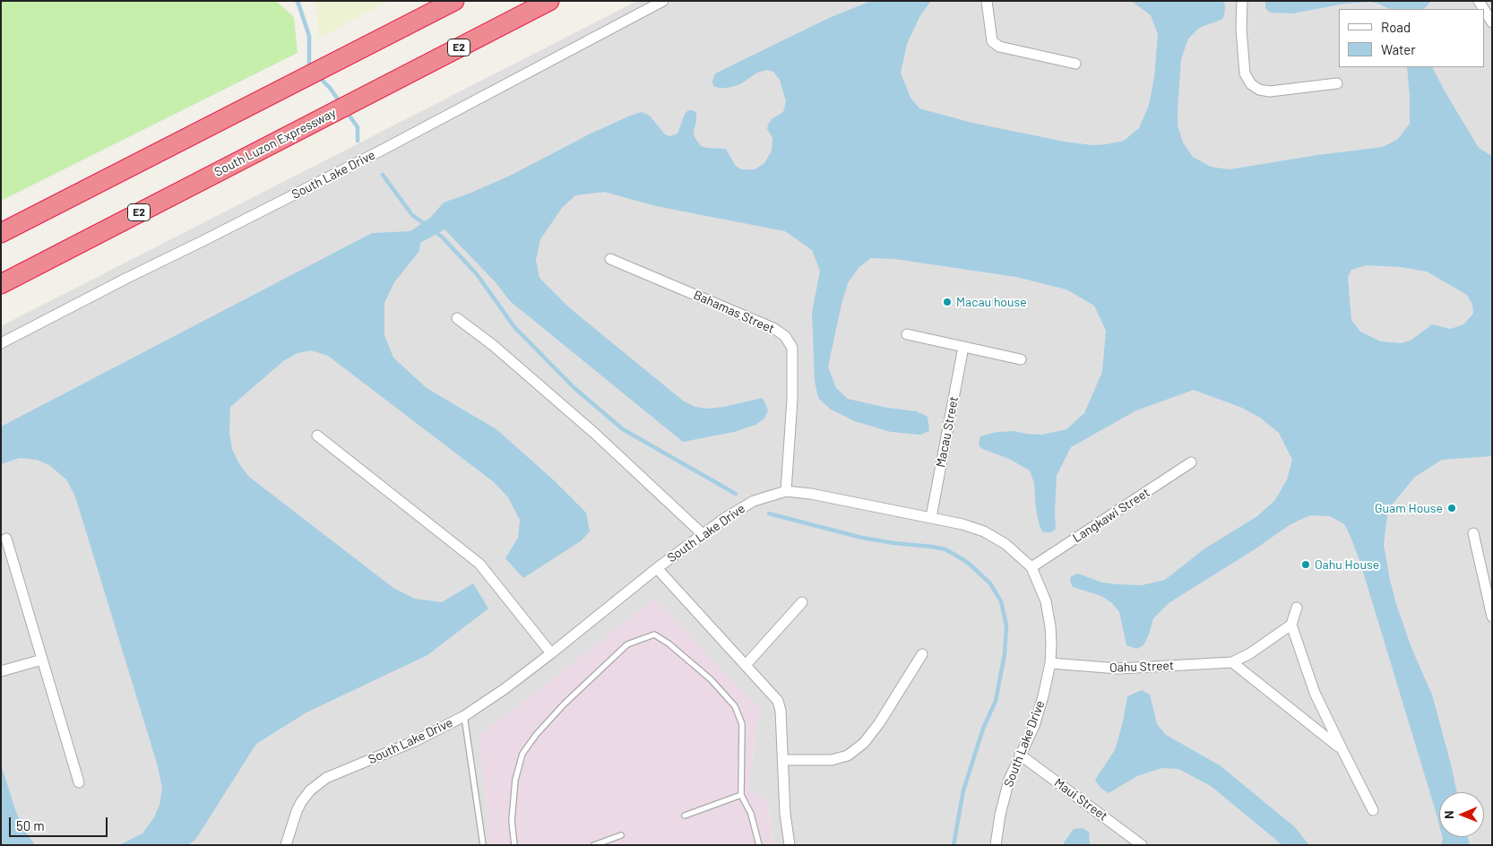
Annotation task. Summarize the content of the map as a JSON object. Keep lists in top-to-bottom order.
{
  "streets": {
    "highway": ["E2", "South Luzon Expressway"],
    "street": [
      "South Lake Drive",
      "Bahamas Street",
      "Macau Street",
      "Langkawi Street",
      "Oahu Street",
      "Maui Street"
    ]
  },
  "crossings": [
    ["South Lake Drive", "Bahamas Street"],
    ["South Lake Drive", "Macau Street"],
    ["South Lake Drive", "Langkawi Street"],
    ["South Lake Drive", "Oahu Street"],
    ["South Lake Drive", "Maui Street"]
  ],
  "places": ["Macau house", "Guam House", "Oahu House"],
  "legend": ["Road", "Water"],
  "scale_bar": "50 m",
  "north": "left"
}
